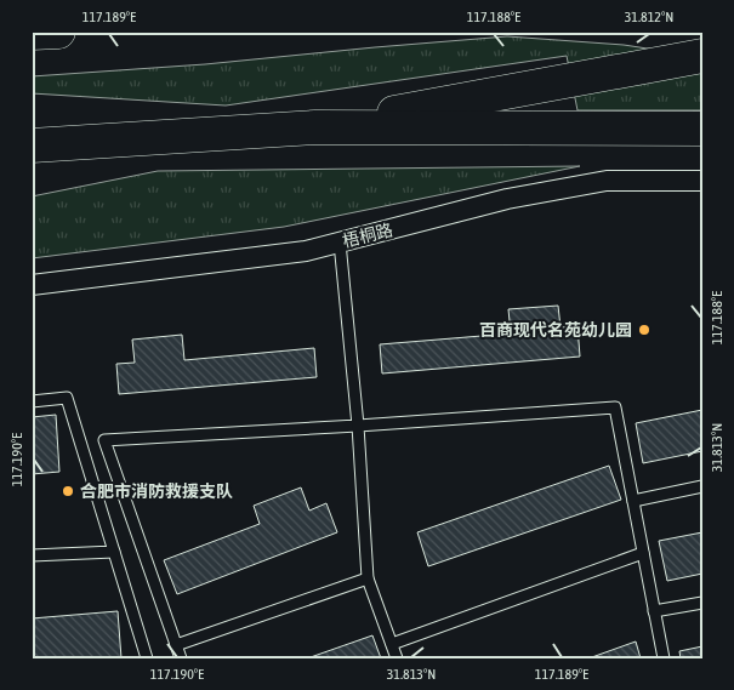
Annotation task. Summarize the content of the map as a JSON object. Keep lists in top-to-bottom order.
{
  "streets": {
    "street": ["梧桐路"]
  },
  "places": ["百商现代名苑幼儿园", "合肥市消防救援支队"],
  "coordinates": [
    "117.189°E",
    "117.188°E",
    "31.812°N",
    "31.813°N",
    "117.190°E"
  ]
}
